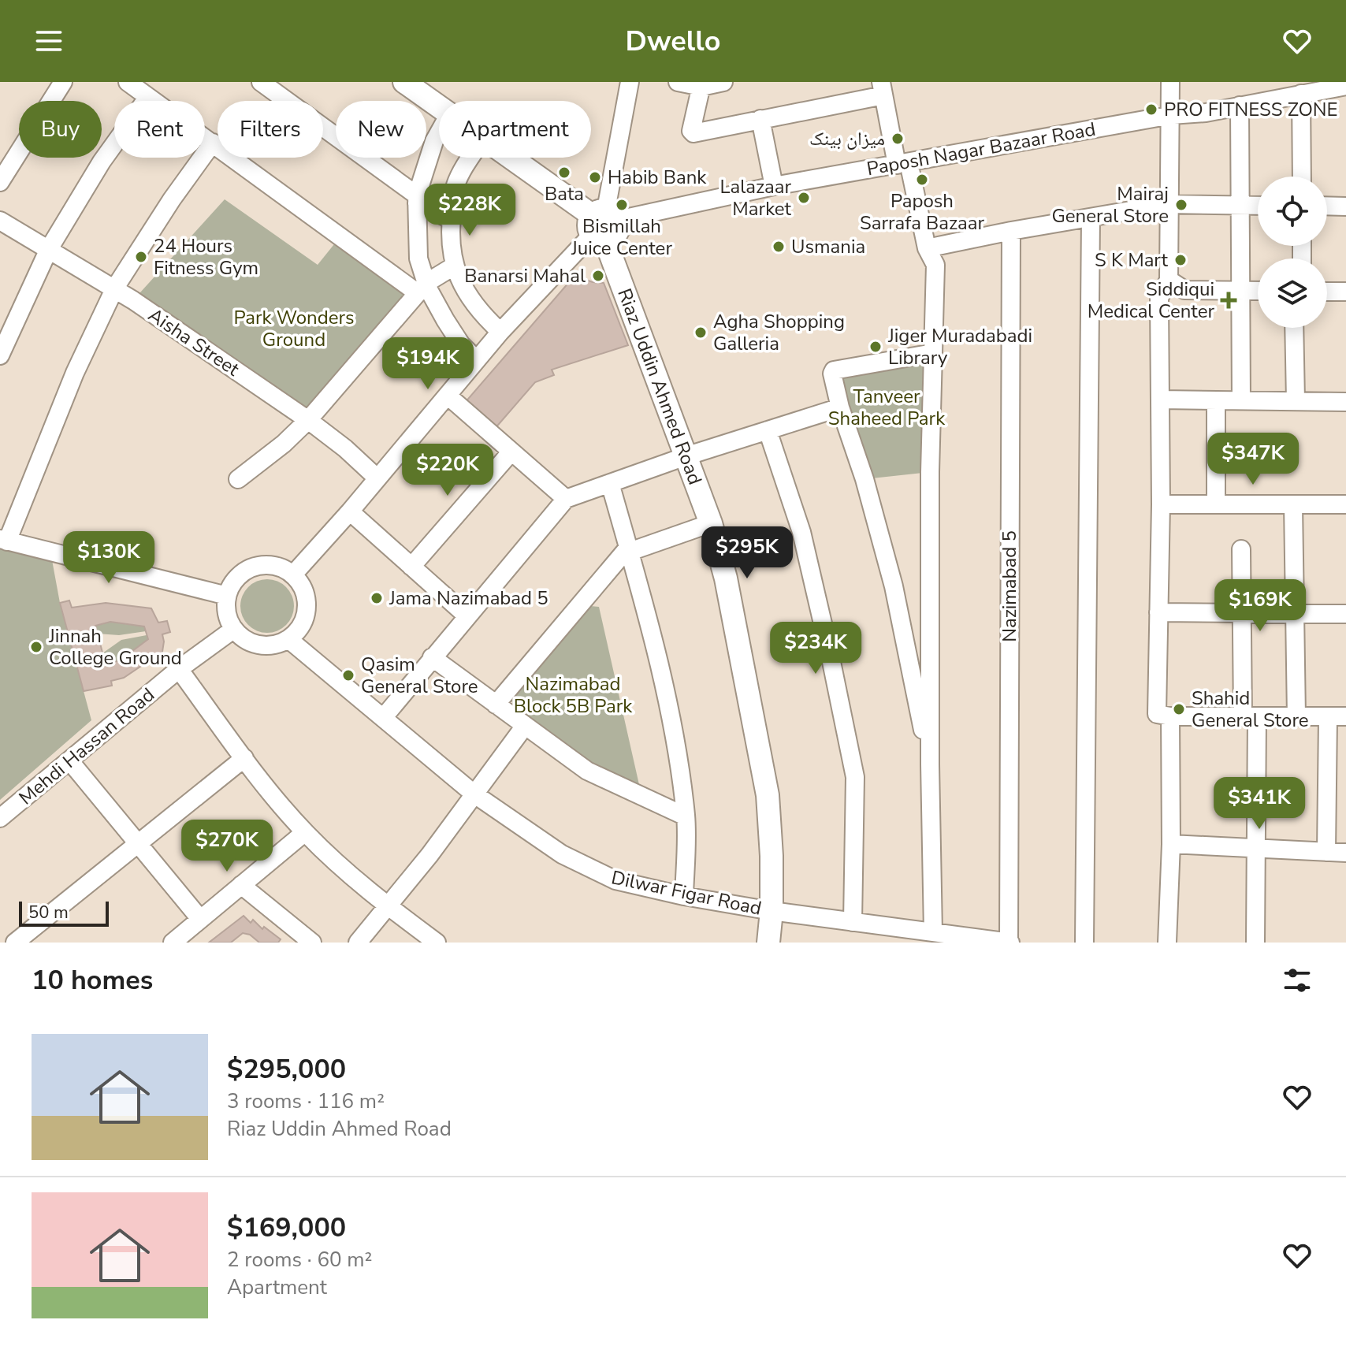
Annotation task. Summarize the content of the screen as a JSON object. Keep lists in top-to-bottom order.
{
  "streets": {
    "main road": ["Riaz Uddin Ahmed Road"],
    "street": [
      "Paposh Nagar Bazaar Road",
      "Aisha Street",
      "Nazimabad 5",
      "Mehdi Hassan Road",
      "Dilwar Figar Road"
    ]
  },
  "crossings": [
    ["Paposh Nagar Bazaar Road", "Riaz Uddin Ahmed Road"],
    ["Riaz Uddin Ahmed Road", "Dilwar Figar Road"],
    ["Nazimabad 5", "Dilwar Figar Road"],
    ["Mehdi Hassan Road", "Dilwar Figar Road"]
  ],
  "parks": ["Park Wonders Ground", "Tanveer Shaheed Park", "Nazimabad Block 5B Park"],
  "places": {
    "other": [
      "PRO FITNESS ZONE",
      "میزان بینک",
      "Bata",
      "Habib Bank",
      "Paposh Sarrafa Bazaar",
      "Lalazaar Market",
      "Bismillah Juice Center",
      "Mairaj General Store",
      "Usmania",
      "24 Hours Fitness Gym",
      "S K Mart",
      "Banarsi Mahal",
      "Agha Shopping Galleria",
      "Jiger Muradabadi Library",
      "Jama Nazimabad 5",
      "Jinnah College Ground",
      "Qasim General Store",
      "Shahid General Store"
    ],
    "health": ["Siddiqui Medical Center"]
  },
  "scale_bar": "50 m",
  "page": {
    "header": "Dwello",
    "chip": [
      "Buy",
      "Rent",
      "Filters",
      "New",
      "Apartment"
    ],
    "price": [
      "$228K",
      "$194K",
      "$347K",
      "$220K",
      "$295K",
      "$130K",
      "$169K",
      "$234K",
      "$341K",
      "$270K"
    ],
    "scale": "50 m",
    "heading": "10 homes",
    "list": [
      {
        "name": "$295,000",
        "note": "3 rooms · 116 m² · Riaz Uddin Ahmed Road"
      },
      {
        "name": "$169,000",
        "note": "2 rooms · 60 m² · Apartment"
      }
    ]
  }
}
